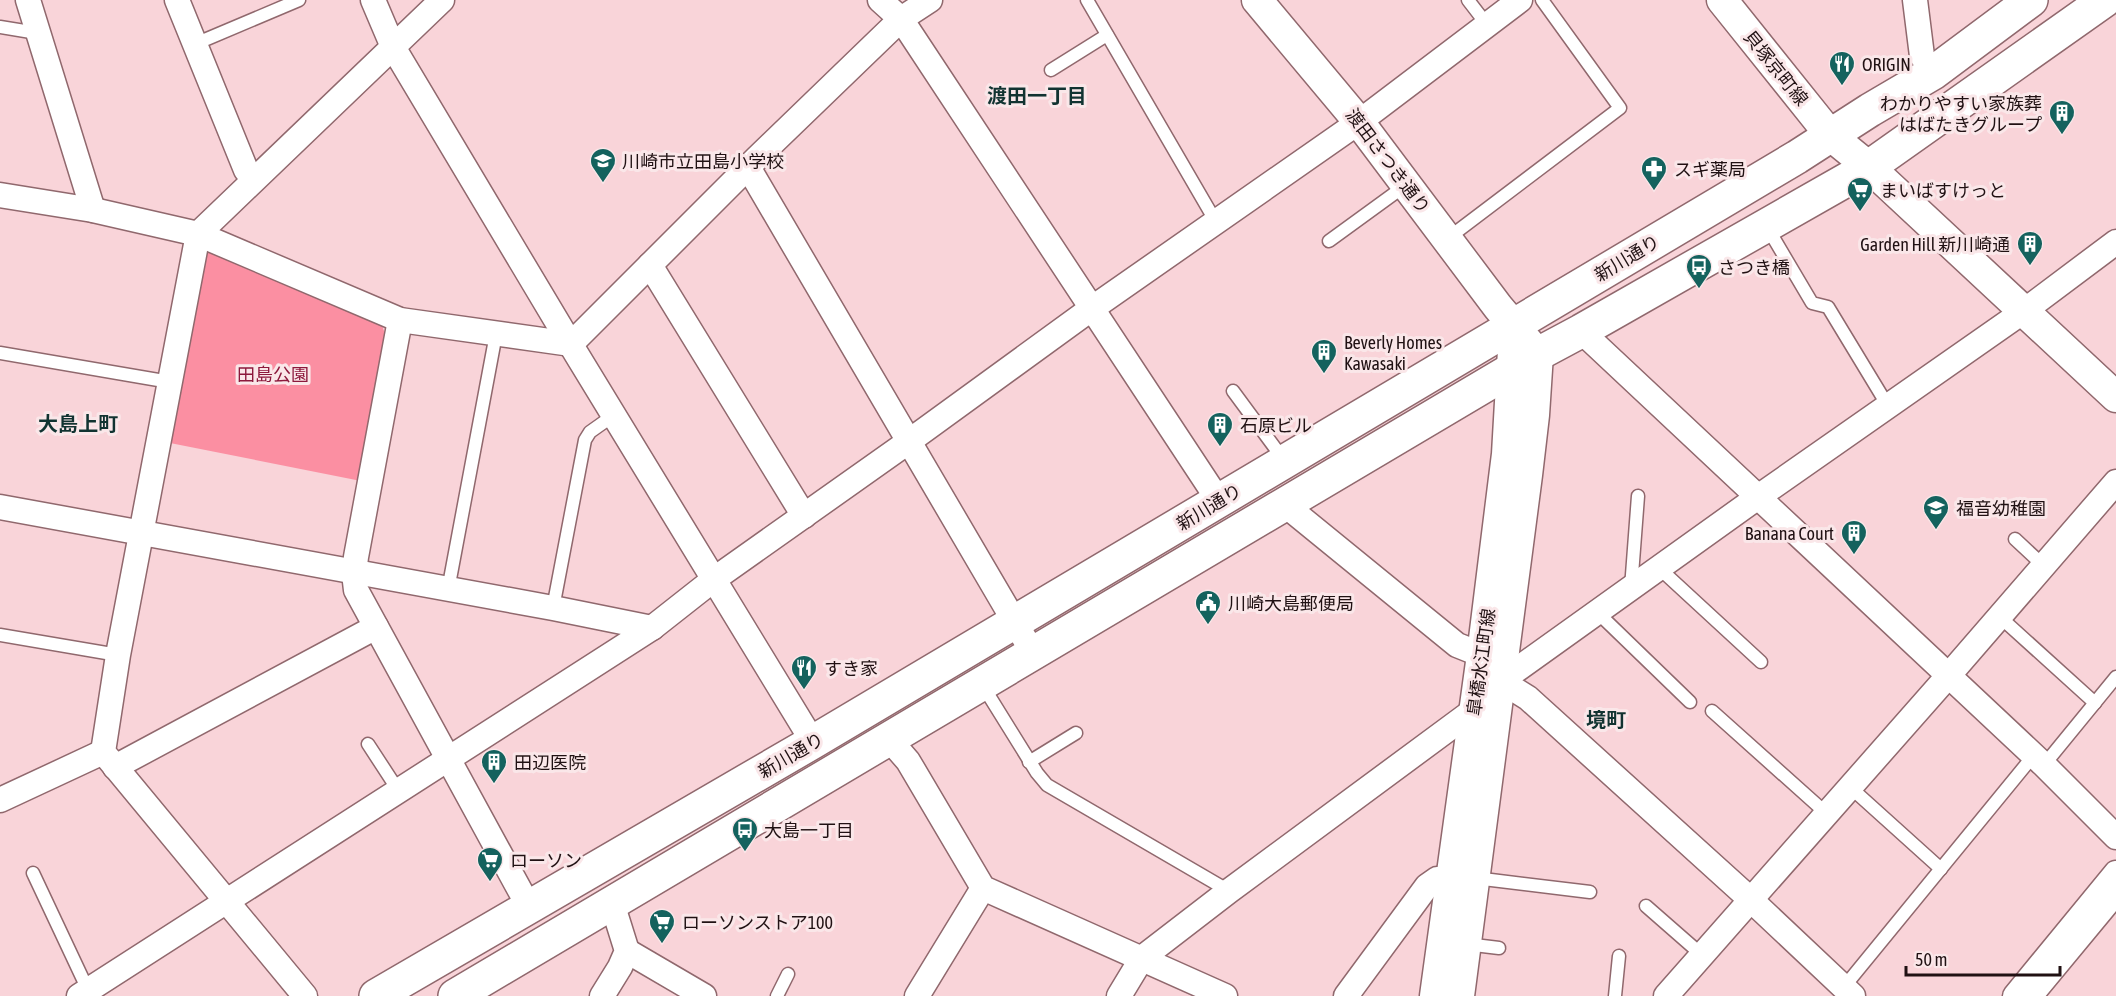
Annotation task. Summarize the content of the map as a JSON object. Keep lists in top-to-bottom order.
{
  "streets": {
    "main road": ["新川通り"],
    "street": ["貝塚京町線", "渡田さつき通り", "皐橋水江町線"]
  },
  "crossings": [
    ["貝塚京町線", "新川通り"],
    ["渡田さつき通り", "新川通り"],
    ["渡田さつき通り", "皐橋水江町線"],
    ["新川通り", "皐橋水江町線"]
  ],
  "districts": ["渡田一丁目", "大島上町", "境町"],
  "parks": ["田島公園"],
  "places": {
    "restaurant": ["ORIGIN", "すき家"],
    "building": [
      "わかりやすい家族葬 はばたきグループ",
      "Garden Hill 新川崎通",
      "Beverly Homes Kawasaki",
      "石原ビル",
      "Banana Court",
      "田辺医院"
    ],
    "school or university": ["川崎市立田島小学校", "福音幼稚園"],
    "pharmacy": ["スギ薬局"],
    "supermarket": ["まいばすけっと", "ローソン", "ローソンストア100"],
    "bus stop": ["さつき橋", "大島一丁目"],
    "public building": ["川崎大島郵便局"]
  },
  "scale_bar": "50 m"
}
